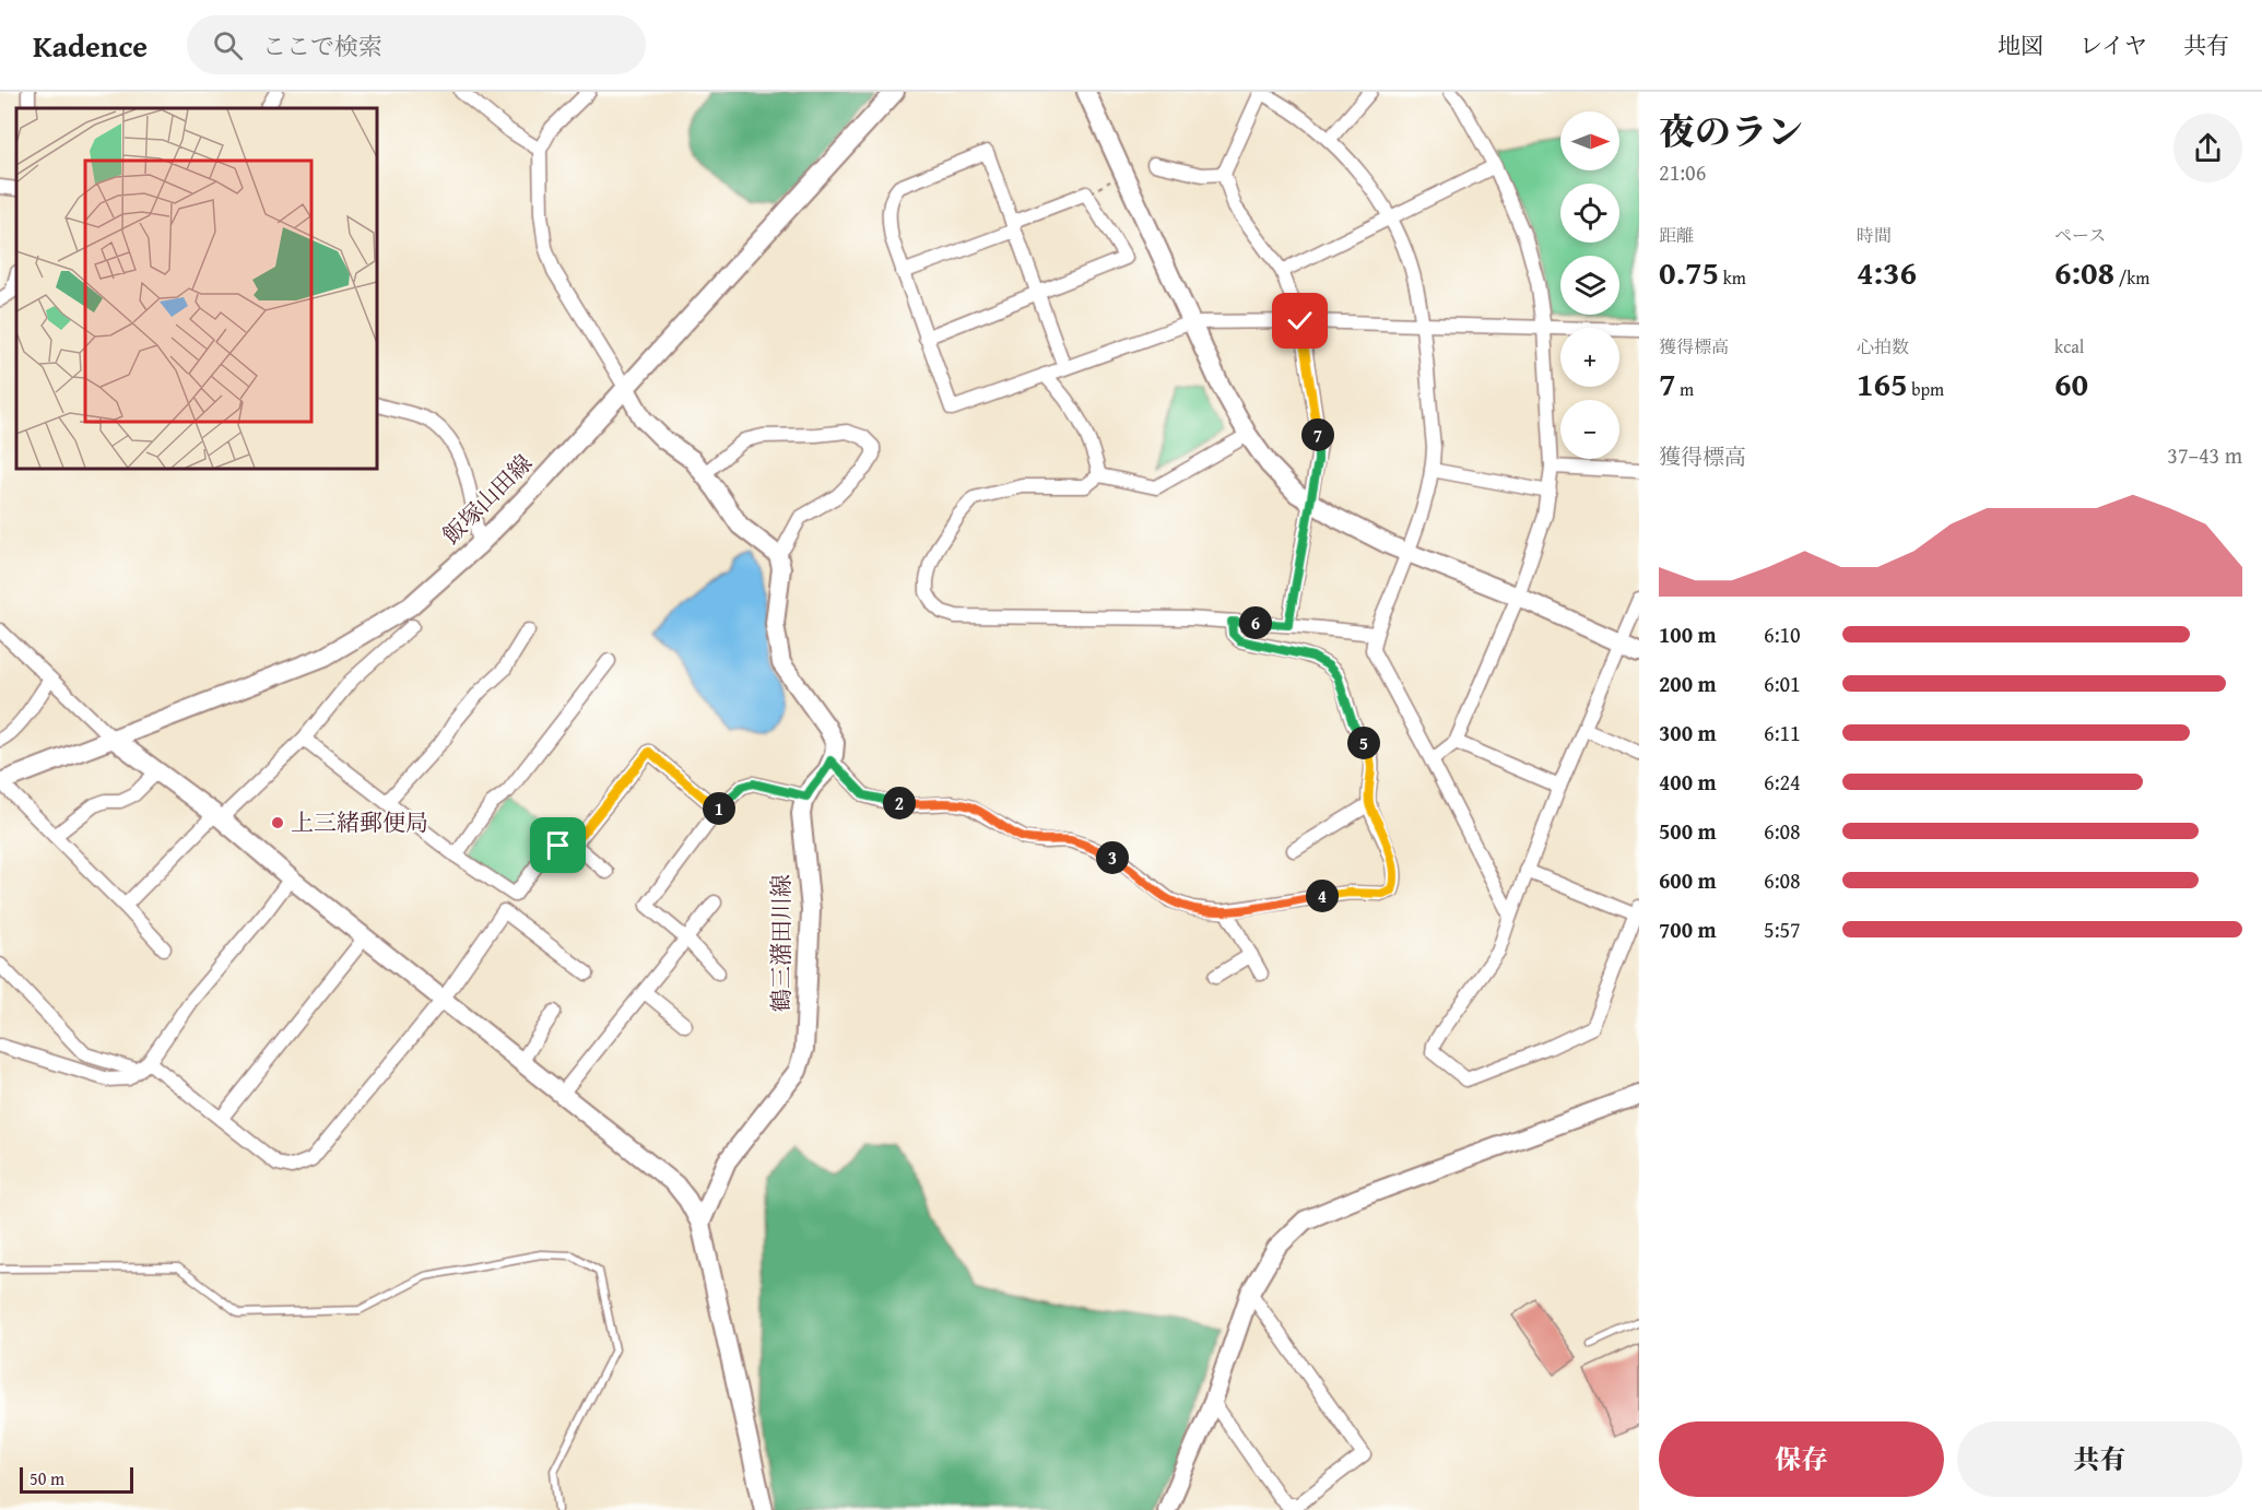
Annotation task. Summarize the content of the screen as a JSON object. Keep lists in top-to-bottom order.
{
  "streets": {
    "main road": ["飯塚山田線", "鶴三潴田川線"]
  },
  "places": ["上三緒郵便局"],
  "scale_bar": "50 m",
  "north": "right",
  "page": {
    "header": "Kadence",
    "search": "ここで検索",
    "nav": ["地図", "レイヤ", "共有"],
    "heading": ["夜のラン", "21:06"],
    "map_buttons": ["+", "−"],
    "stats": [
      ["距離", "0.75 km"],
      ["時間", "4:36"],
      ["ペース", "6:08 /km"],
      ["獲得標高", "7 m"],
      ["心拍数", "165 bpm"],
      ["kcal", "60"]
    ],
    "pins": [
      "7",
      "6",
      "5",
      "2",
      "1",
      "3",
      "4"
    ],
    "chart": ["獲得標高", "37–43 m"],
    "list": [
      {
        "name": "100 m",
        "note": "6:10"
      },
      {
        "name": "200 m",
        "note": "6:01"
      },
      {
        "name": "300 m",
        "note": "6:11"
      },
      {
        "name": "400 m",
        "note": "6:24"
      },
      {
        "name": "500 m",
        "note": "6:08"
      },
      {
        "name": "600 m",
        "note": "6:08"
      },
      {
        "name": "700 m",
        "note": "5:57"
      }
    ],
    "buttons": ["保存", "共有"],
    "scale": "50 m"
  }
}
